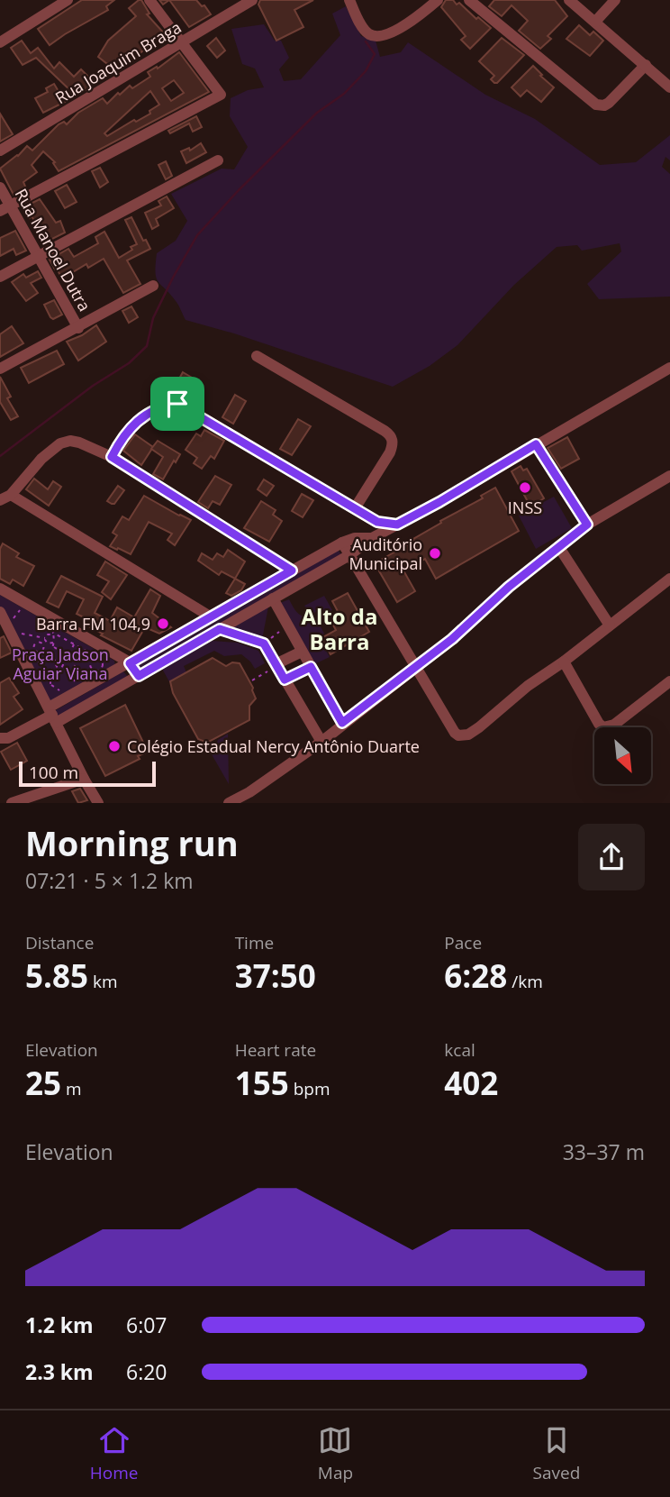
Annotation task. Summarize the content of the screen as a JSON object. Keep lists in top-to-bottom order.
{
  "streets": {
    "street": ["Rua Joaquim Braga", "Rua Manoel Dutra"]
  },
  "districts": ["Alto da Barra"],
  "parks": ["Praça Jadson Aguiar Viana"],
  "places": [
    "INSS",
    "Auditório Municipal",
    "Barra FM 104,9",
    "Colégio Estadual Nercy Antônio Duarte"
  ],
  "scale_bar": "100 m",
  "north": "bottom right",
  "page": {
    "scale": "100 m",
    "heading": ["Morning run", "07:21 · 5 × 1.2 km"],
    "stats": [
      ["Distance", "5.85 km"],
      ["Time", "37:50"],
      ["Pace", "6:28 /km"],
      ["Elevation", "25 m"],
      ["Heart rate", "155 bpm"],
      ["kcal", "402"]
    ],
    "chart": ["Elevation", "33–37 m"],
    "list": [
      {
        "name": "1.2 km",
        "note": "6:07"
      },
      {
        "name": "2.3 km",
        "note": "6:20"
      }
    ],
    "tabs": ["Home", "Map", "Saved"]
  }
}
